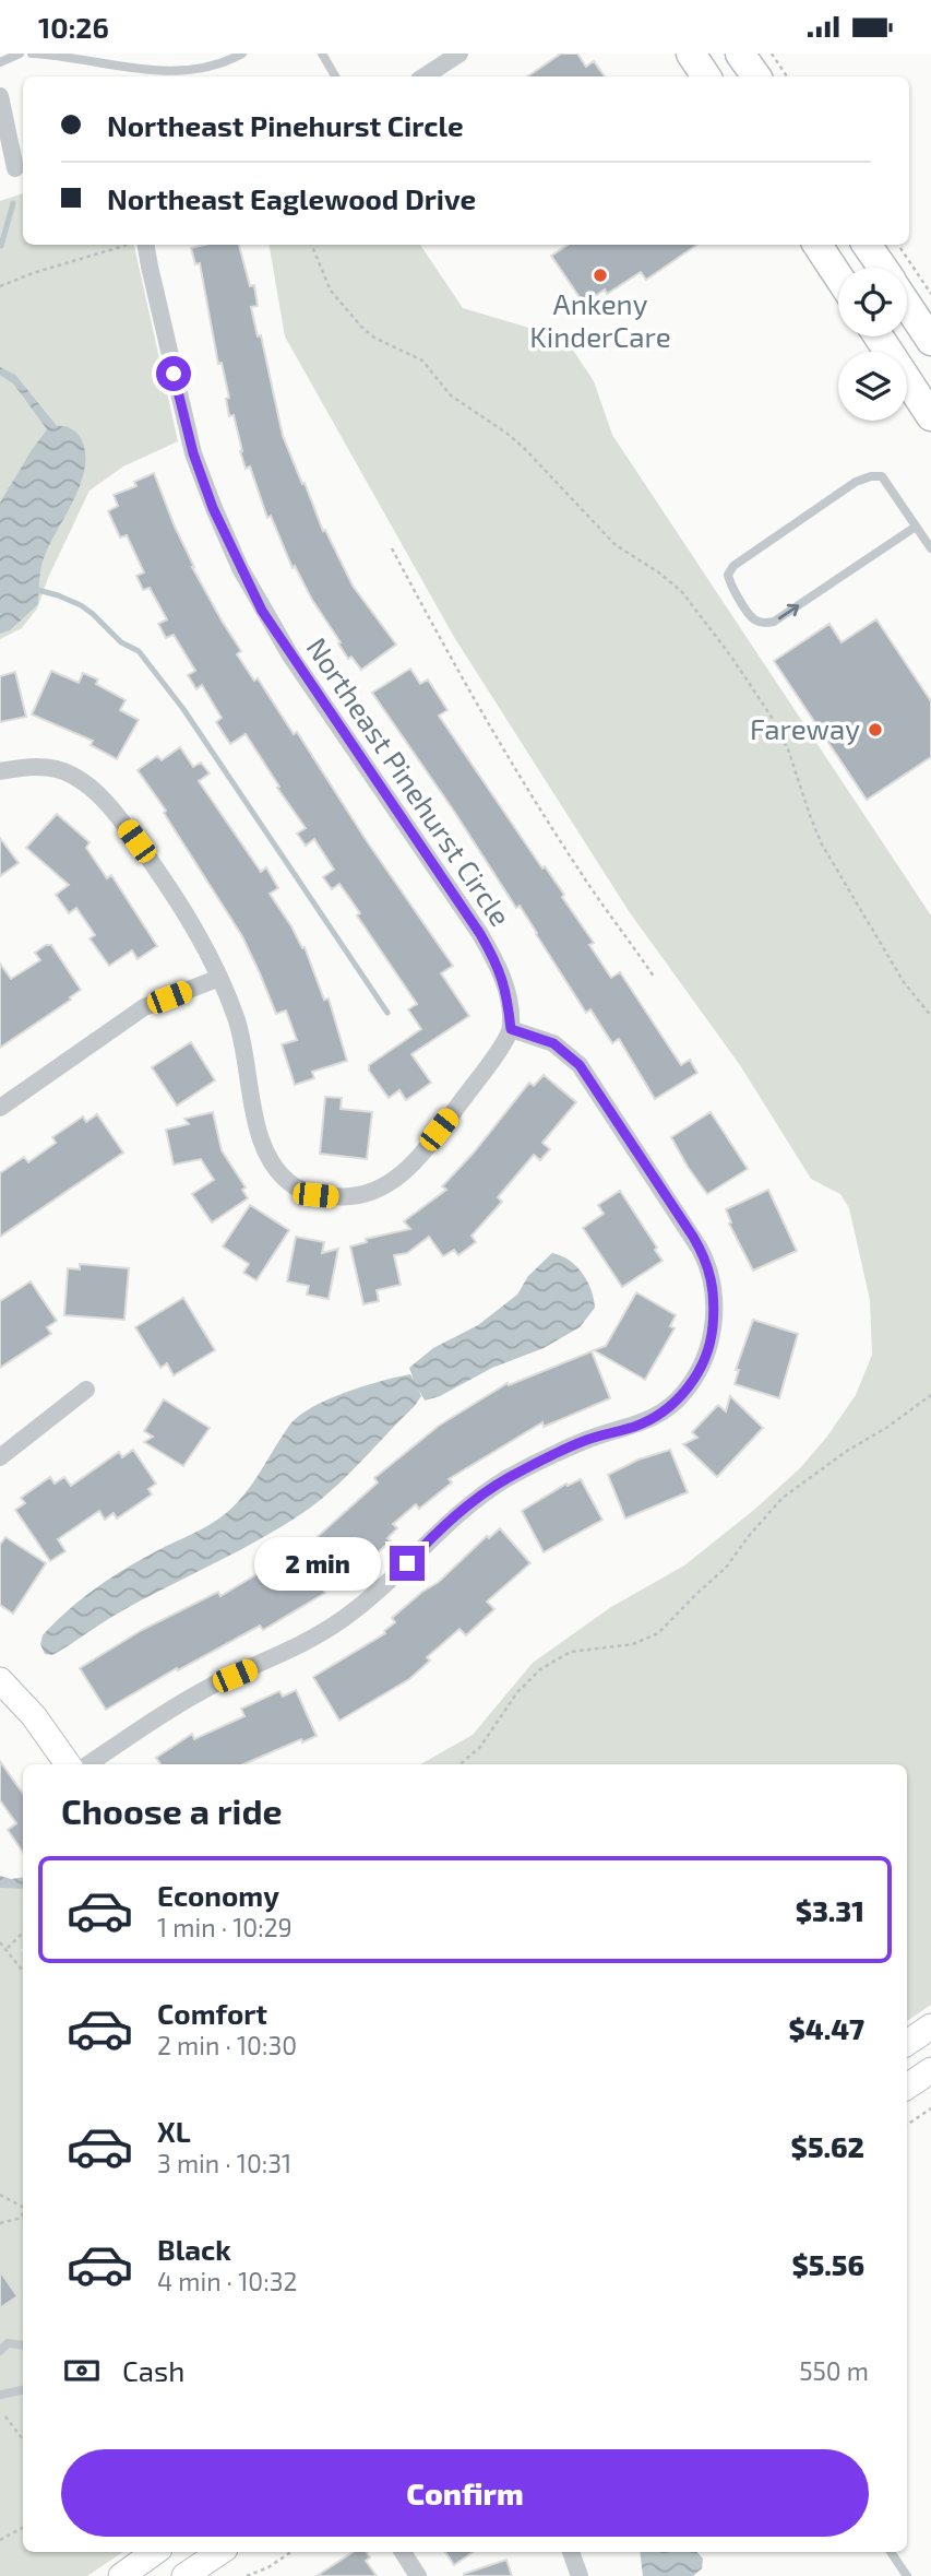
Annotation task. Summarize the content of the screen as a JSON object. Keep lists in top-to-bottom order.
{
  "streets": {
    "street": ["Northeast Pinehurst Circle"]
  },
  "places": ["Ankeny KinderCare", "Fareway"],
  "page": {
    "status": "10:26",
    "banner": ["Northeast Pinehurst Circle", "Northeast Eaglewood Drive"],
    "bubble": "2 min",
    "heading": "Choose a ride",
    "list": [
      {
        "name": "Economy",
        "note": "1 min · 10:29",
        "value": "$3.31"
      },
      {
        "name": "Comfort",
        "note": "2 min · 10:30",
        "value": "$4.47"
      },
      {
        "name": "XL",
        "note": "3 min · 10:31",
        "value": "$5.62"
      },
      {
        "name": "Black",
        "note": "4 min · 10:32",
        "value": "$5.56"
      }
    ],
    "pay": ["Cash", "550 m"],
    "buttons": "Confirm"
  }
}
